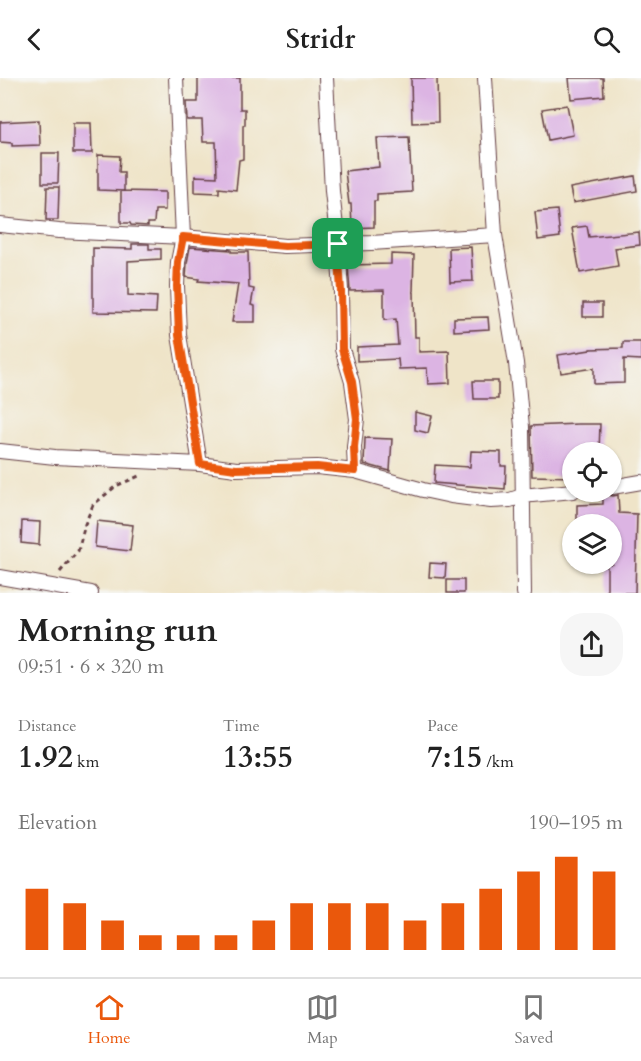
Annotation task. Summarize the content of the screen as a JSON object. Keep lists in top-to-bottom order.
{
  "page": {
    "header": "Stridr",
    "heading": ["Morning run", "09:51 · 6 × 320 m"],
    "stats": [
      ["Distance", "1.92 km"],
      ["Time", "13:55"],
      ["Pace", "7:15 /km"]
    ],
    "chart": ["Elevation", "190–195 m"],
    "tabs": ["Home", "Map", "Saved"]
  }
}
